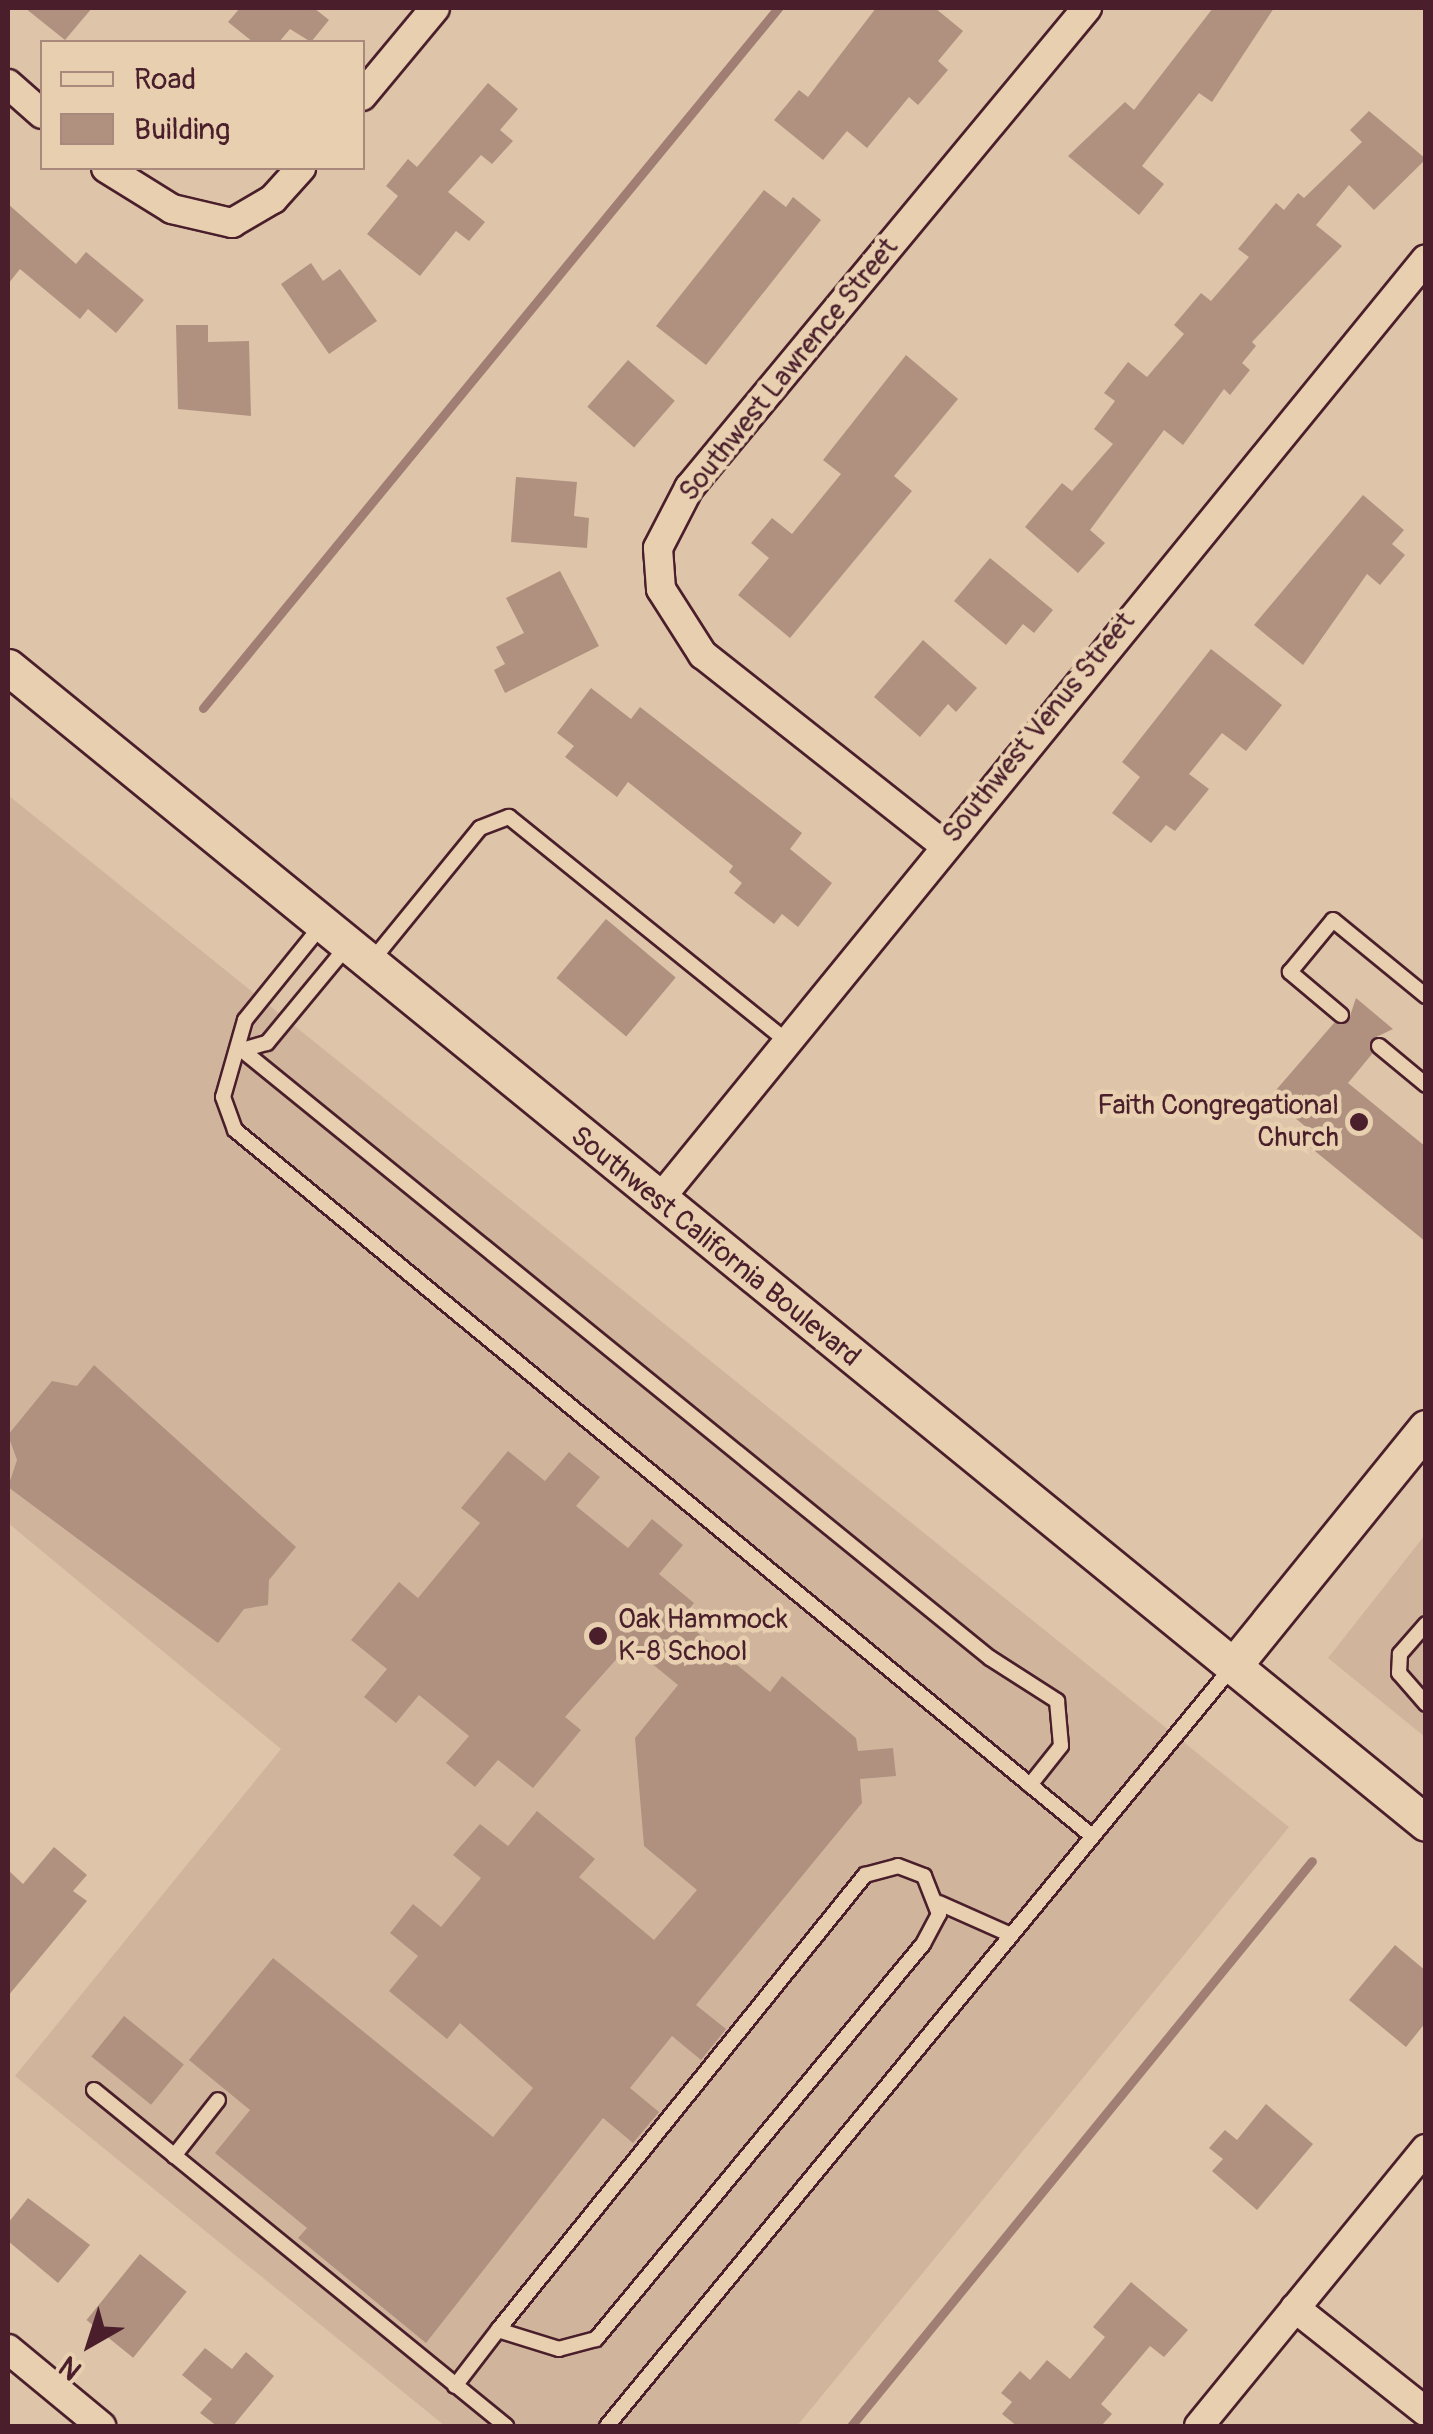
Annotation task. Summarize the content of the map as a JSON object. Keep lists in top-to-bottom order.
{
  "streets": {
    "street": ["Southwest Lawrence Street", "Southwest Venus Street", "Southwest California Boulevard"]
  },
  "crossings": [
    ["Southwest Lawrence Street", "Southwest Venus Street"],
    ["Southwest Venus Street", "Southwest California Boulevard"]
  ],
  "places": ["Faith Congregational Church", "Oak Hammock K-8 School"],
  "legend": ["Road", "Building"],
  "north": "bottom left"
}
